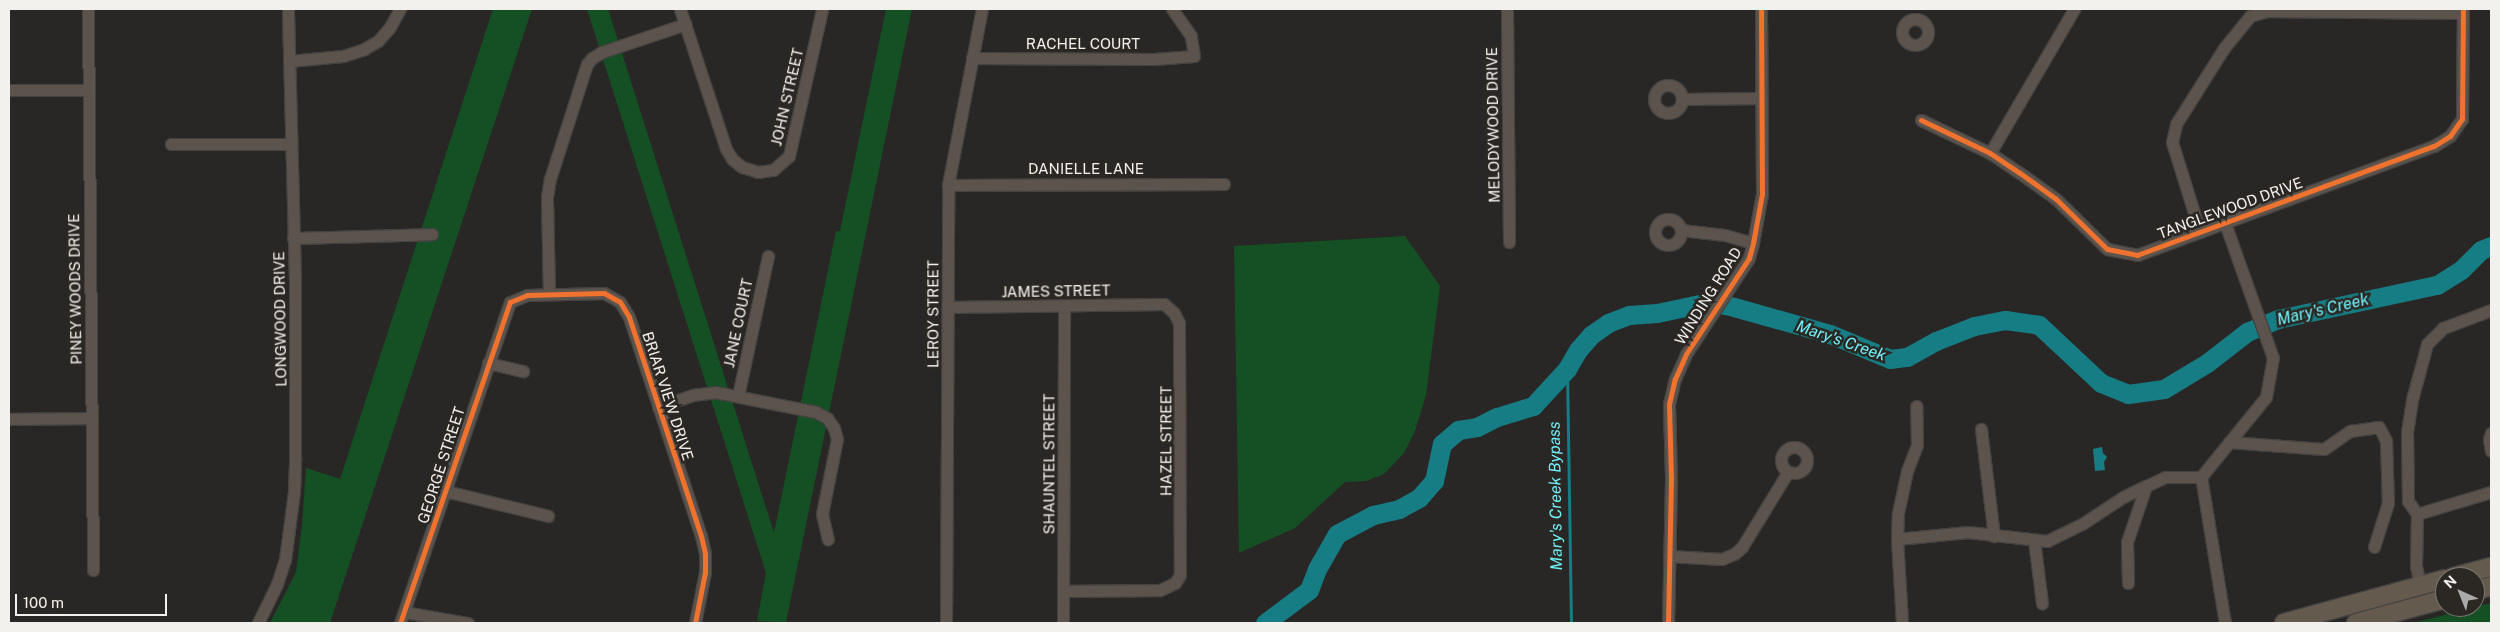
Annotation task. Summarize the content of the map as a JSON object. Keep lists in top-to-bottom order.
{
  "streets": {
    "street": [
      "RACHEL COURT",
      "JOHN STREET",
      "MELODYWOOD DRIVE",
      "DANIELLE LANE",
      "TANGLEWOOD DRIVE",
      "PINEY WOODS DRIVE",
      "JAMES STREET",
      "WINDING ROAD",
      "LEROY STREET",
      "LONGWOOD DRIVE",
      "JANE COURT",
      "BRIAR VIEW DRIVE",
      "HAZEL STREET",
      "SHAUNTEL STREET",
      "GEORGE STREET"
    ]
  },
  "crossings": [
    ["RACHEL COURT", "LEROY STREET"],
    ["DANIELLE LANE", "LEROY STREET"],
    ["JAMES STREET", "LEROY STREET"],
    ["JAMES STREET", "HAZEL STREET"],
    ["JAMES STREET", "SHAUNTEL STREET"],
    ["BRIAR VIEW DRIVE", "GEORGE STREET"],
    ["HAZEL STREET", "SHAUNTEL STREET"]
  ],
  "water": ["Mary's Creek", "Mary's Creek Bypass"],
  "scale_bar": "100 m",
  "north": "top left"
}
